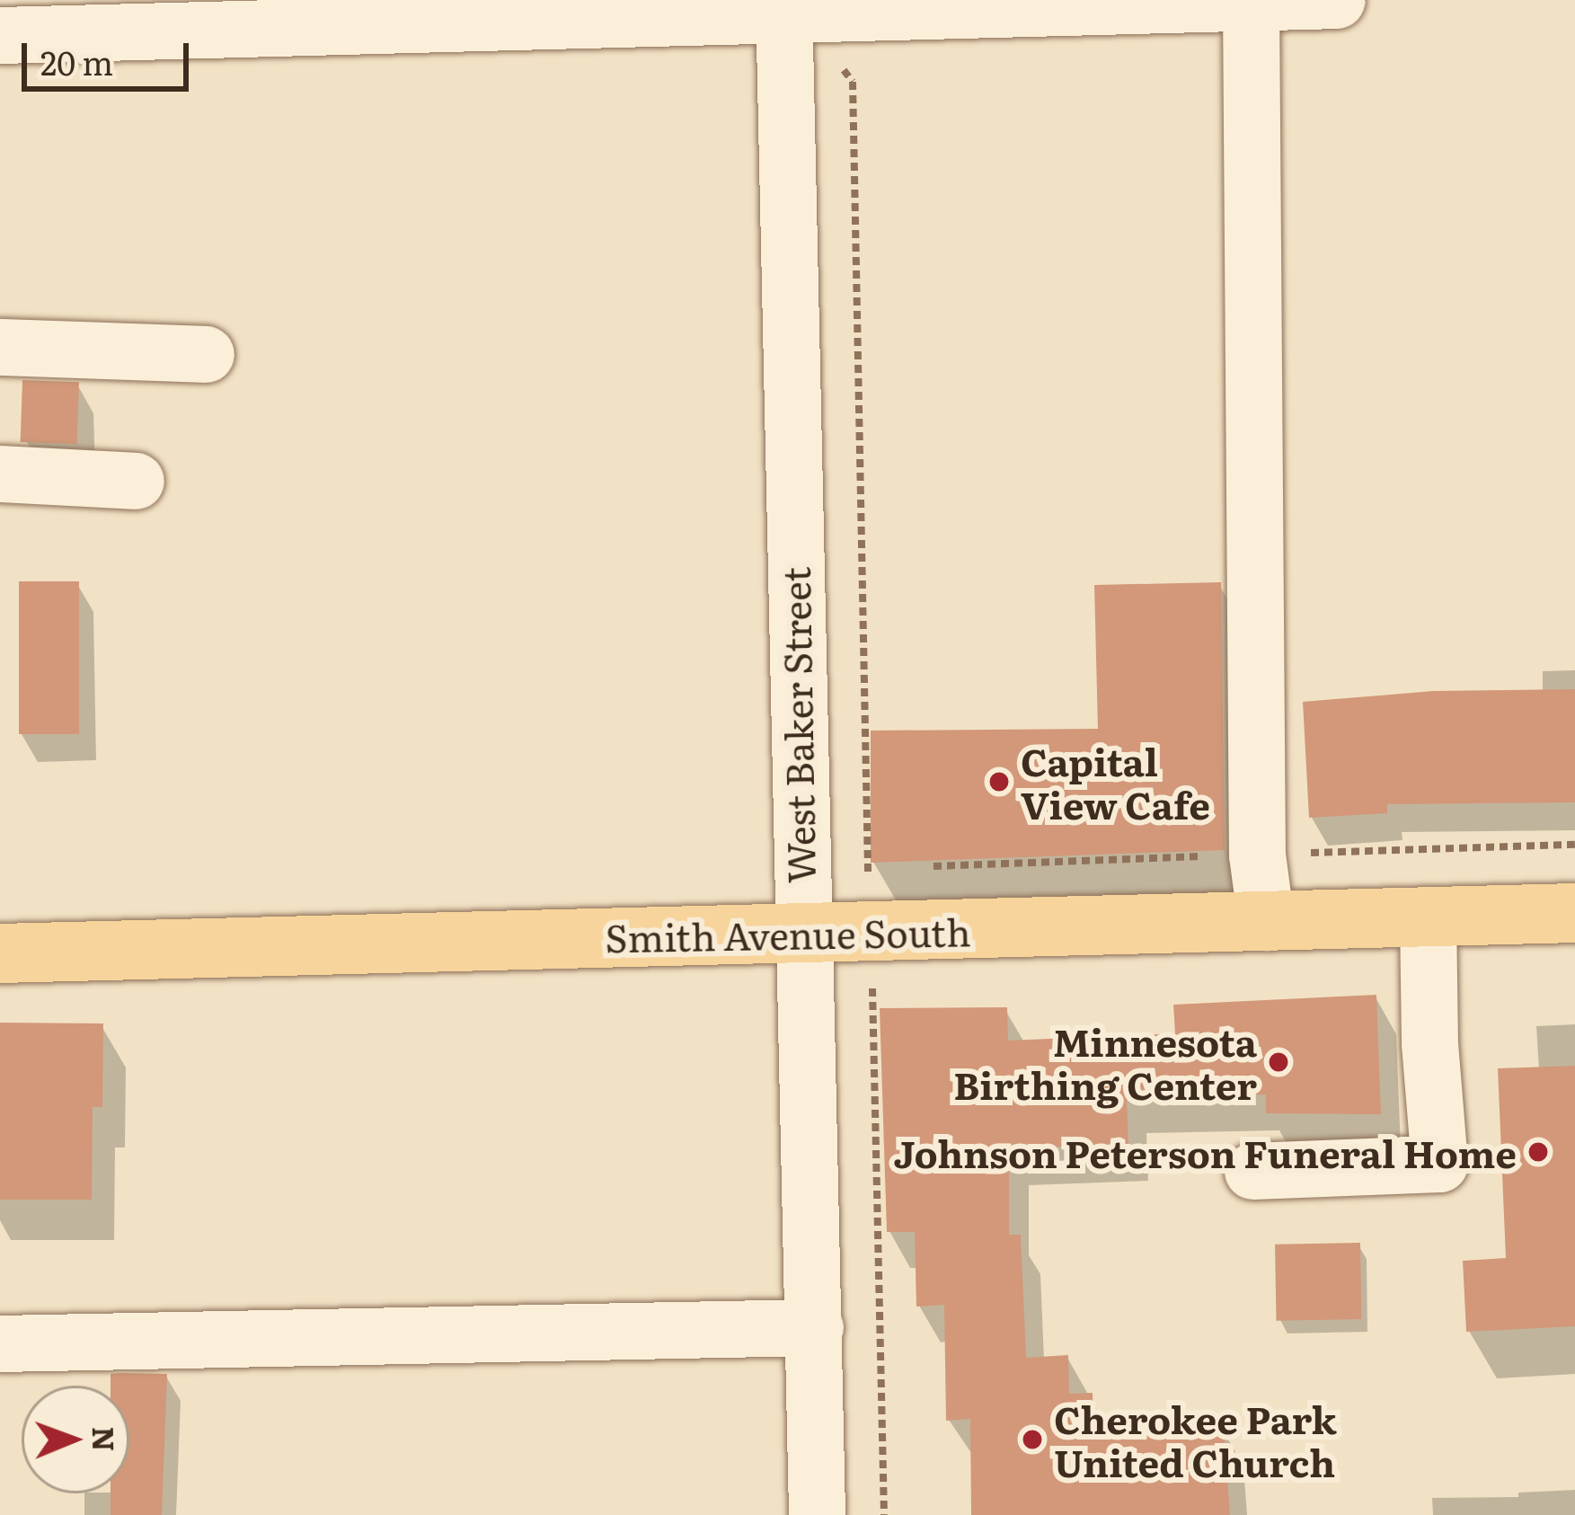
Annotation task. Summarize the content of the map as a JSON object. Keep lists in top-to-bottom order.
{
  "streets": {
    "main road": ["Smith Avenue South"],
    "street": ["West Baker Street"]
  },
  "crossings": [
    ["West Baker Street", "Smith Avenue South"]
  ],
  "places": [
    "Capital View Cafe",
    "Minnesota Birthing Center",
    "Johnson Peterson Funeral Home",
    "Cherokee Park United Church"
  ],
  "scale_bar": "20 m",
  "north": "right"
}
